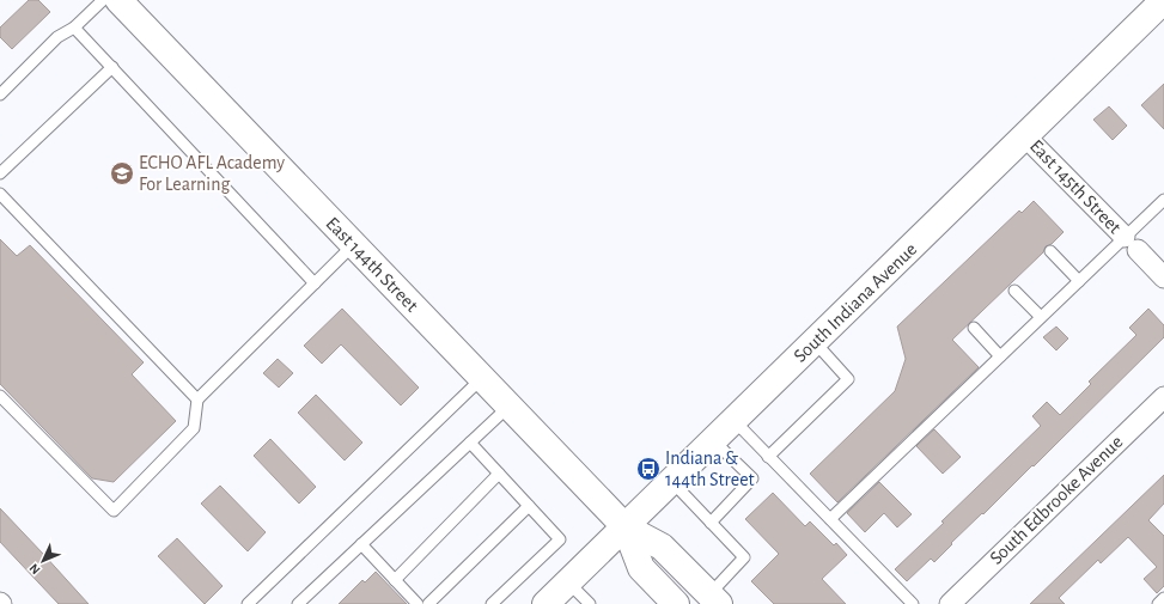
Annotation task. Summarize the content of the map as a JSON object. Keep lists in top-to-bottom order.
{
  "streets": {
    "street": [
      "East 145th Street",
      "East 144th Street",
      "South Indiana Avenue",
      "South Edbrooke Avenue"
    ]
  },
  "crossings": [
    ["East 145th Street", "South Indiana Avenue"],
    ["East 144th Street", "South Indiana Avenue"]
  ],
  "places": {
    "school or university": ["ECHO AFL Academy For Learning"],
    "bus stop": ["Indiana & 144th Street"]
  },
  "north": "bottom left"
}
